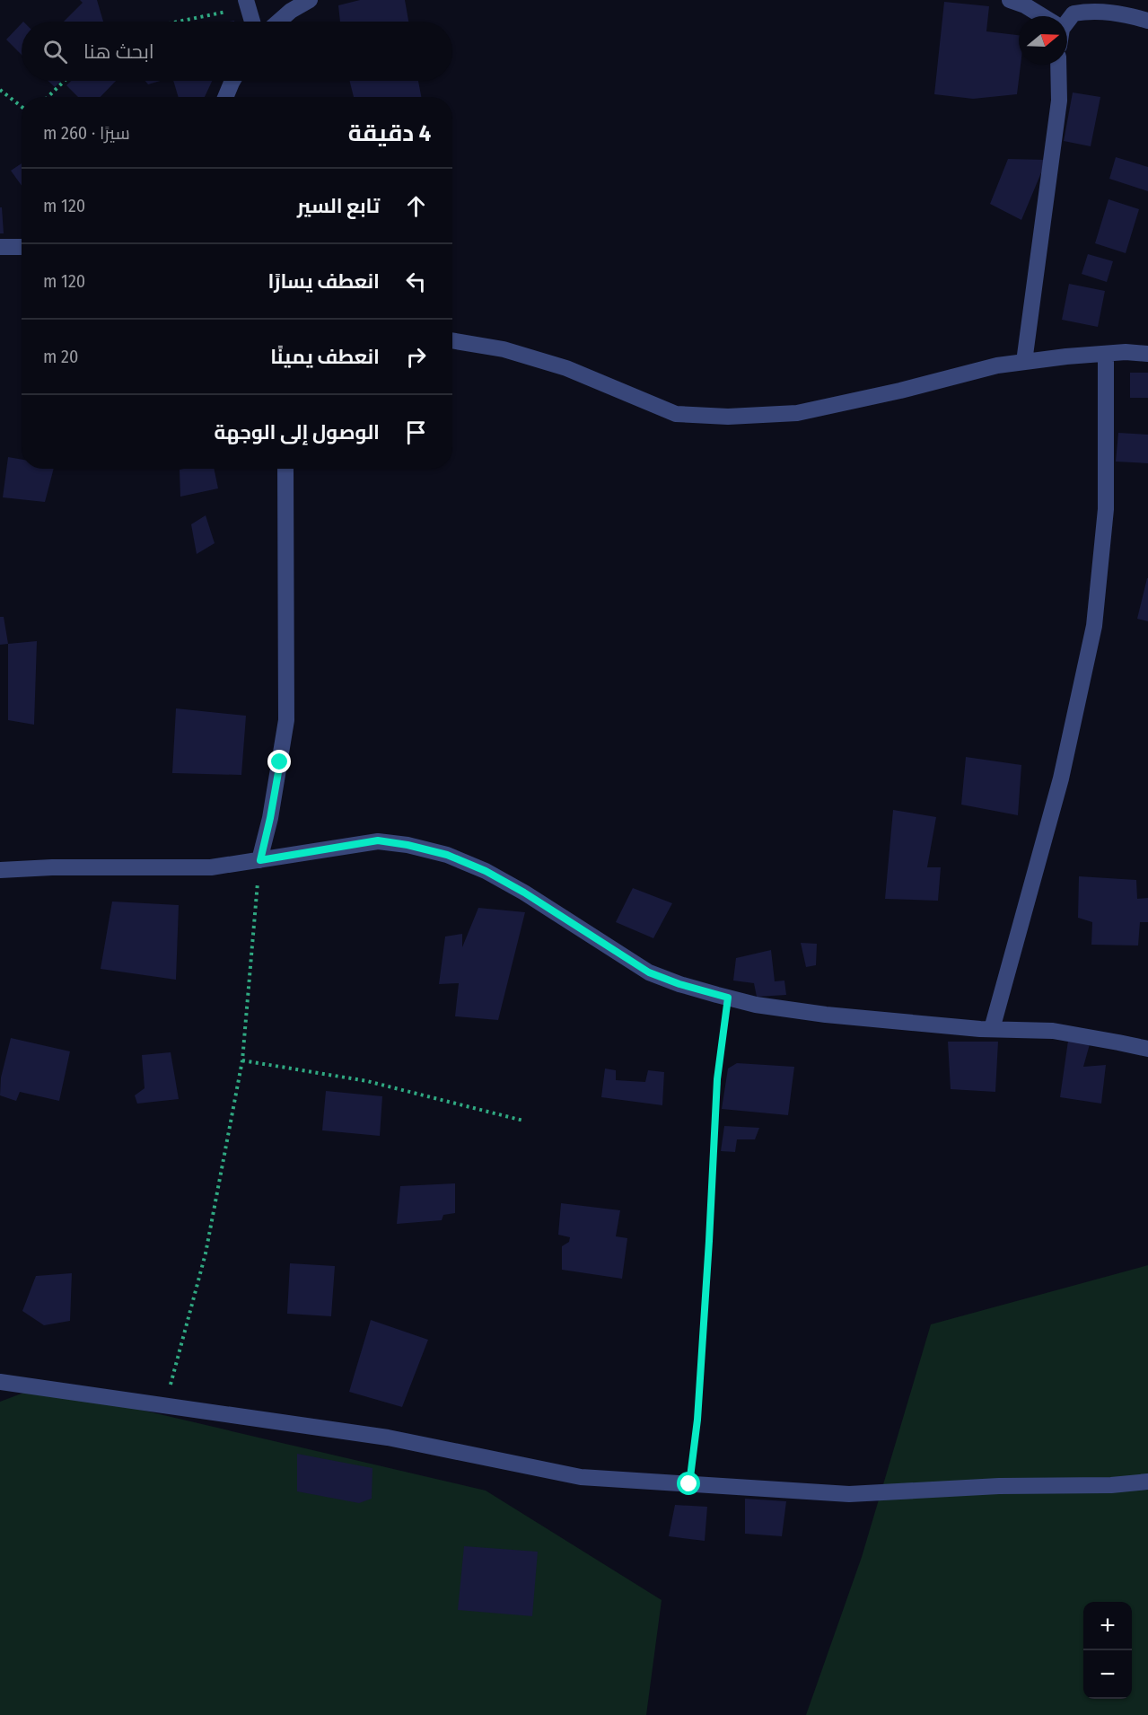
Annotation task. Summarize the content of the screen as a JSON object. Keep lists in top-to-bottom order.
{
  "north": "right",
  "page": {
    "search": "ابحث هنا",
    "heading": ["4 دقيقة", "سيرًا · 260 m"],
    "list": [
      ["تابع السير", "120 m"],
      ["انعطف يسارًا", "120 m"],
      ["انعطف يمينًا", "20 m"],
      "الوصول إلى الوجهة"
    ],
    "map_buttons": ["+", "−"]
  }
}
